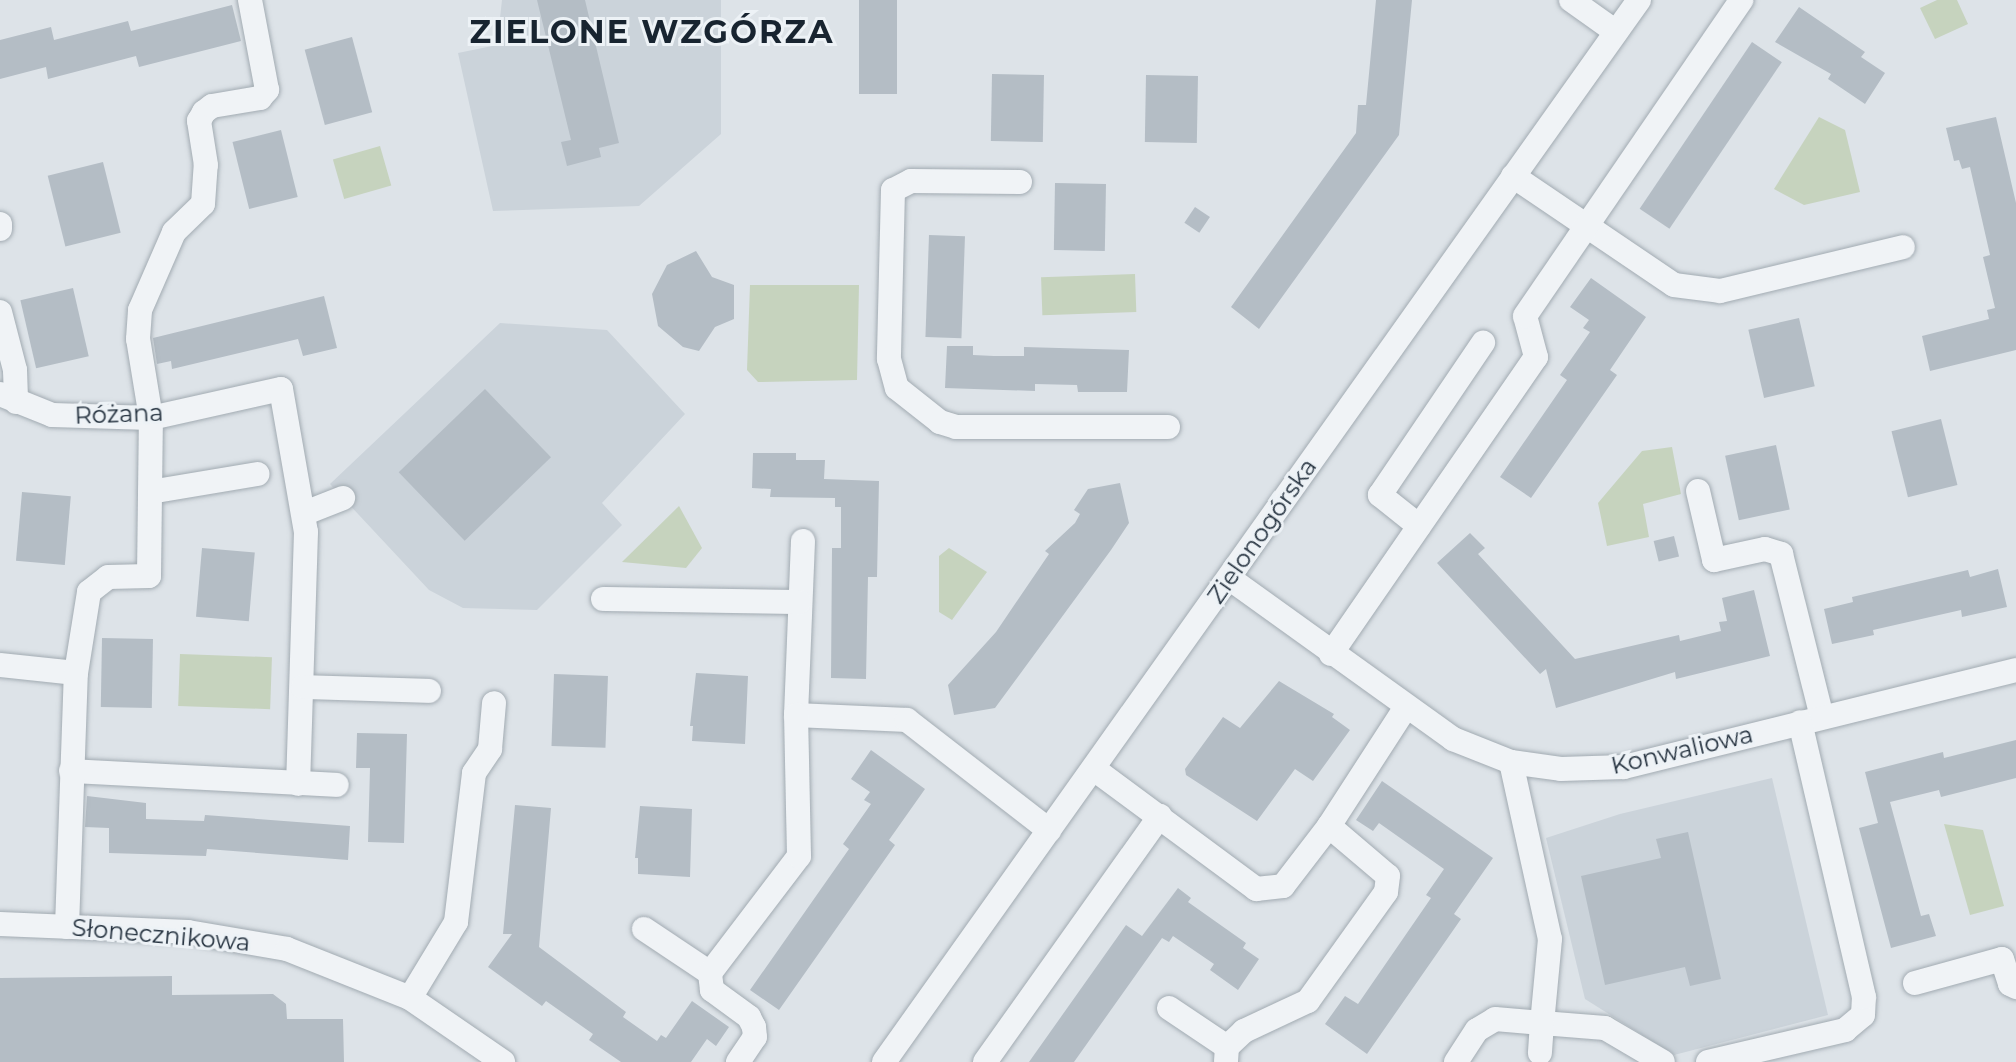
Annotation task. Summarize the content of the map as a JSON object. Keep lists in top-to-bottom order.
{
  "streets": {
    "street": [
      "Różana",
      "Zielonogórska",
      "Konwaliowa",
      "Słonecznikowa"
    ]
  },
  "crossings": [
    ["Zielonogórska", "Konwaliowa"]
  ],
  "districts": ["ZIELONE WZGÓRZA"]
}
